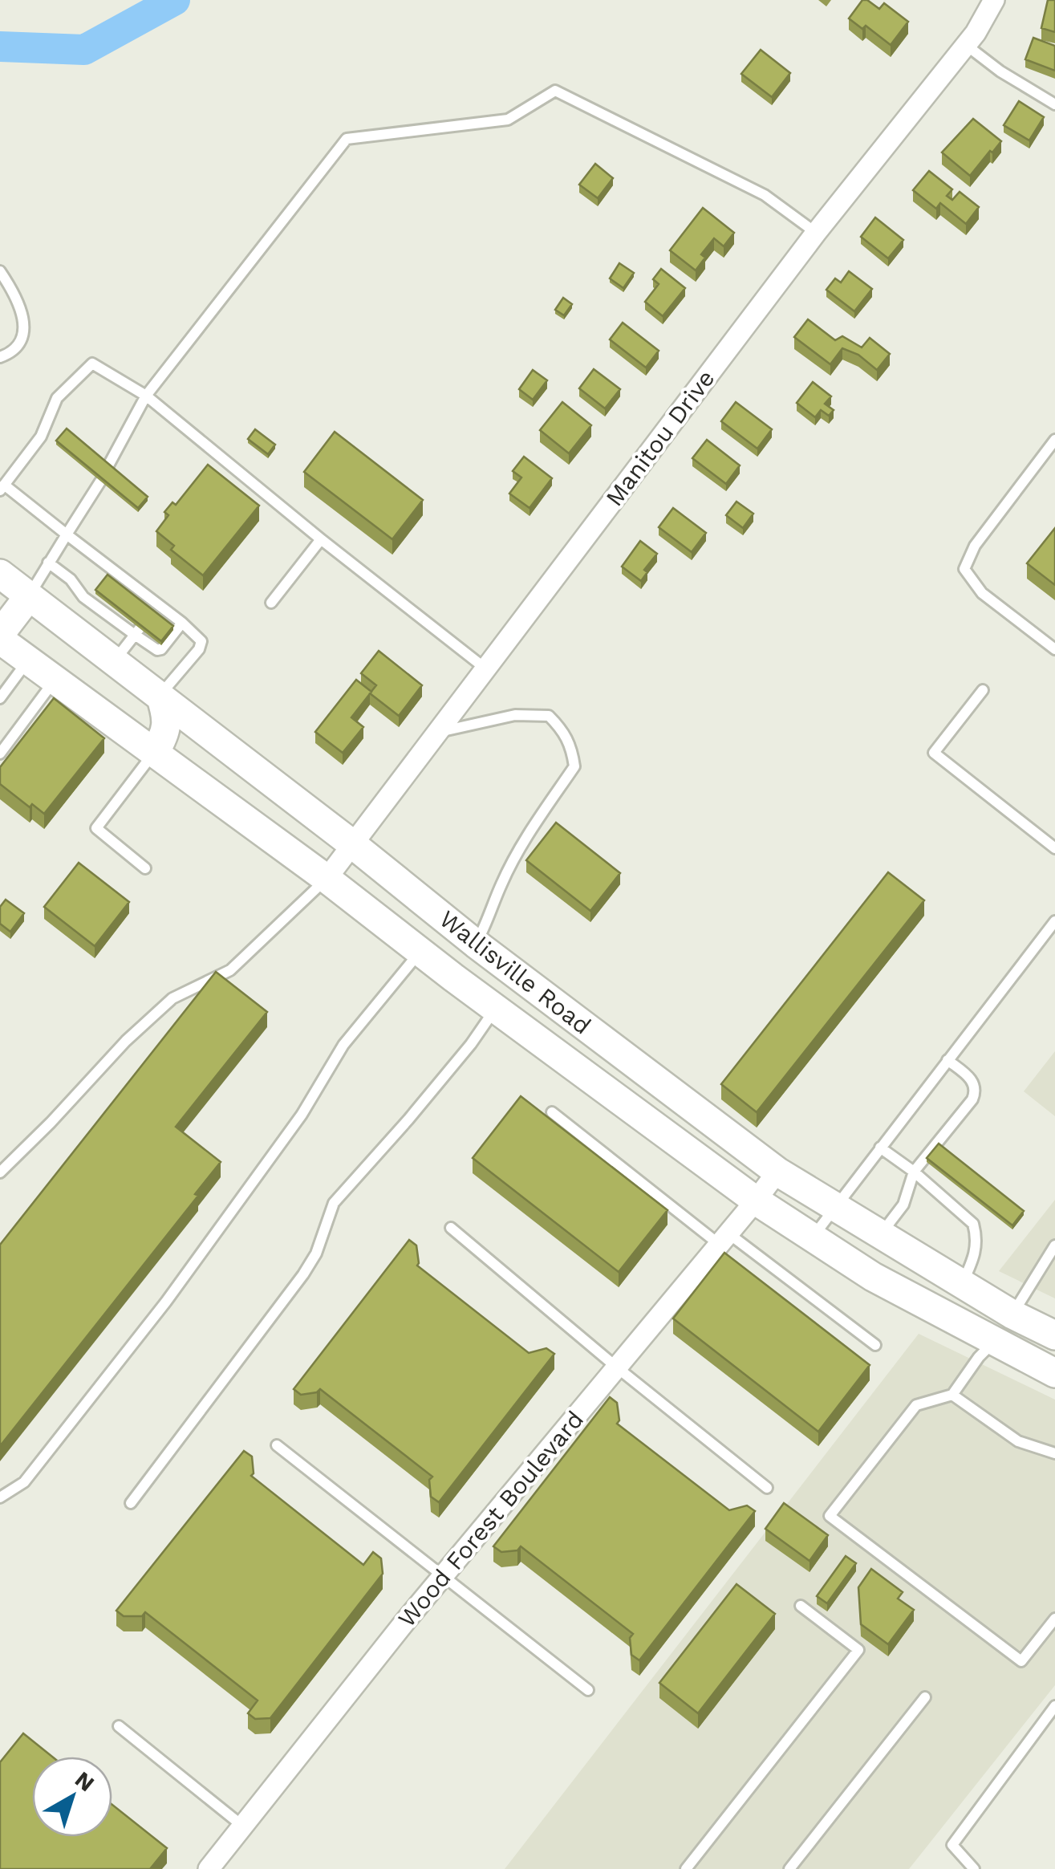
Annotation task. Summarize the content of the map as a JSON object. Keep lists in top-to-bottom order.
{
  "streets": {
    "main road": ["Wallisville Road"],
    "street": ["Manitou Drive", "Wood Forest Boulevard"]
  },
  "crossings": [
    ["Manitou Drive", "Wallisville Road"],
    ["Wallisville Road", "Wood Forest Boulevard"]
  ],
  "north": "top right"
}
